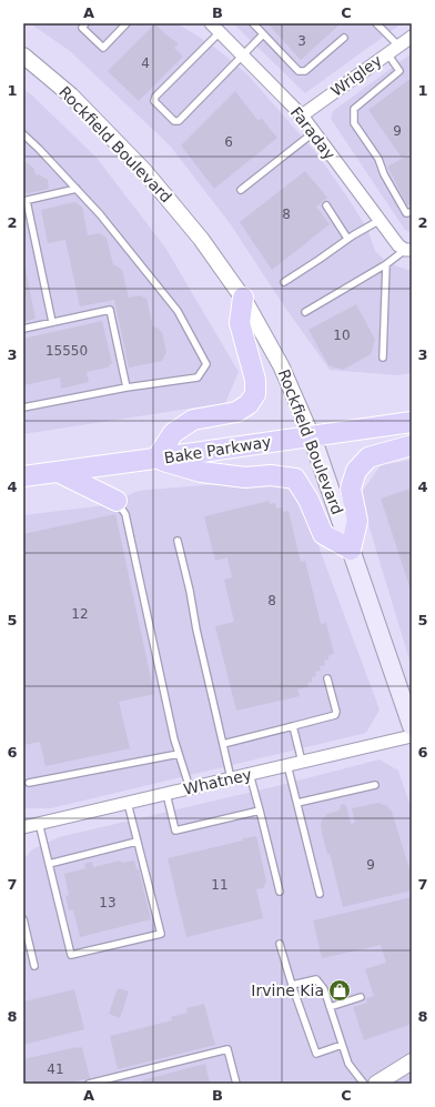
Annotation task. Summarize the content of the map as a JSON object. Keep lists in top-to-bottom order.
{
  "streets": {
    "main road": ["Rockfield Boulevard", "Bake Parkway"],
    "street": ["Wrigley", "Faraday", "Whatney"]
  },
  "crossings": [
    ["Wrigley", "Faraday"],
    ["Rockfield Boulevard", "Bake Parkway"]
  ],
  "places": {
    "shop": ["Irvine Kia"]
  },
  "house_numbers": [
    "3",
    "4",
    "9",
    "6",
    "8",
    "10",
    "15550",
    "8",
    "12",
    "9",
    "11",
    "13",
    "41"
  ],
  "grid": {
    "columns": ["A", "B", "C"],
    "rows": [
      "1",
      "2",
      "3",
      "4",
      "5",
      "6",
      "7",
      "8"
    ]
  }
}
